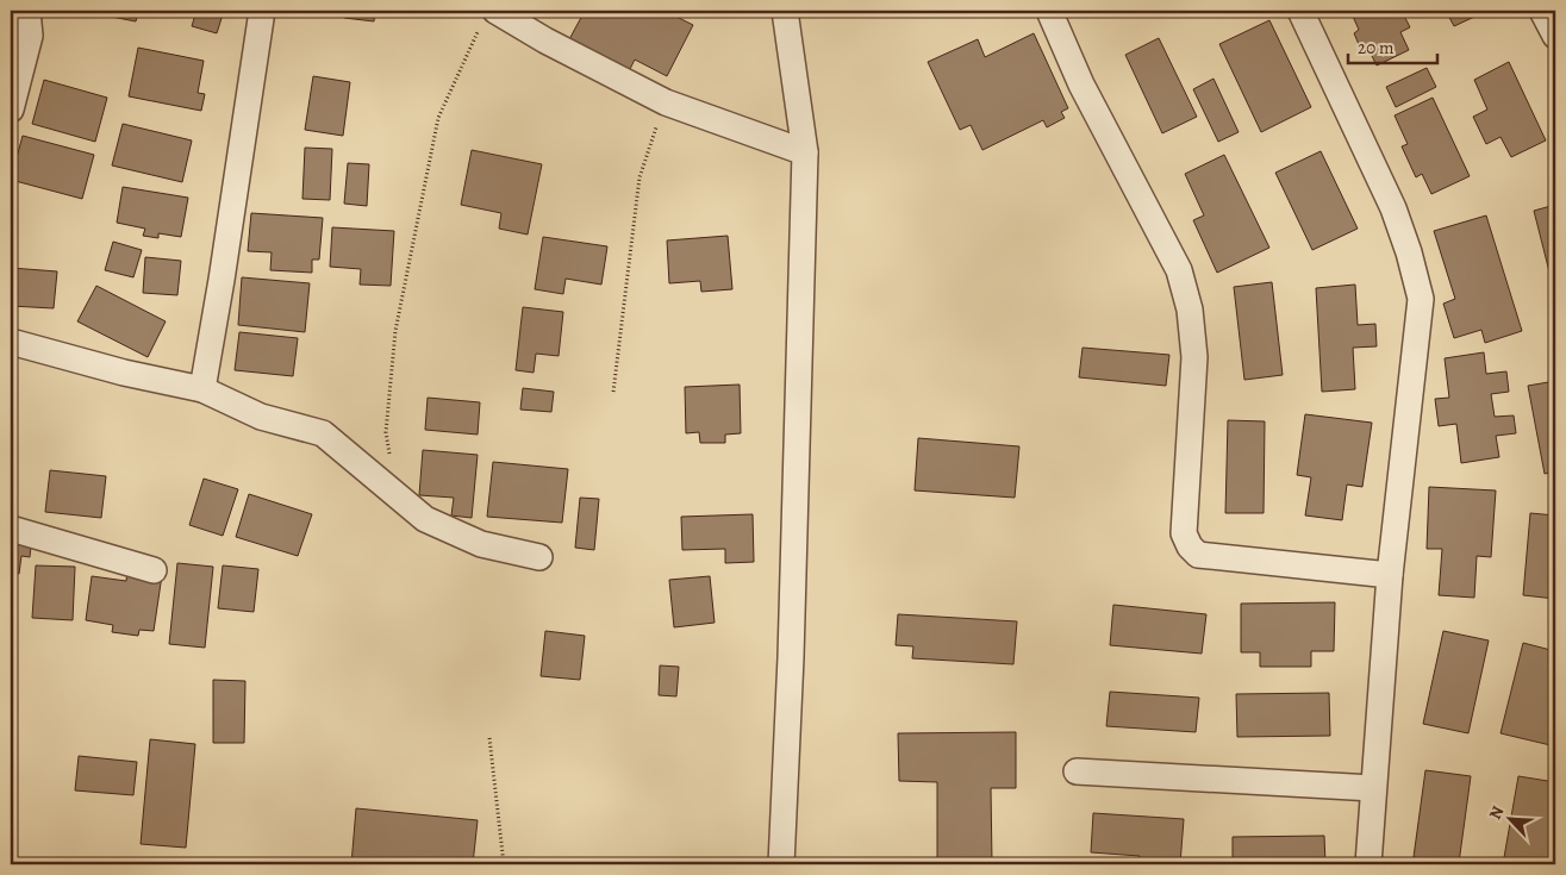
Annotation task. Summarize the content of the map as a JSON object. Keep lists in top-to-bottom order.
{
  "scale_bar": "20 m",
  "north": "top left"
}
